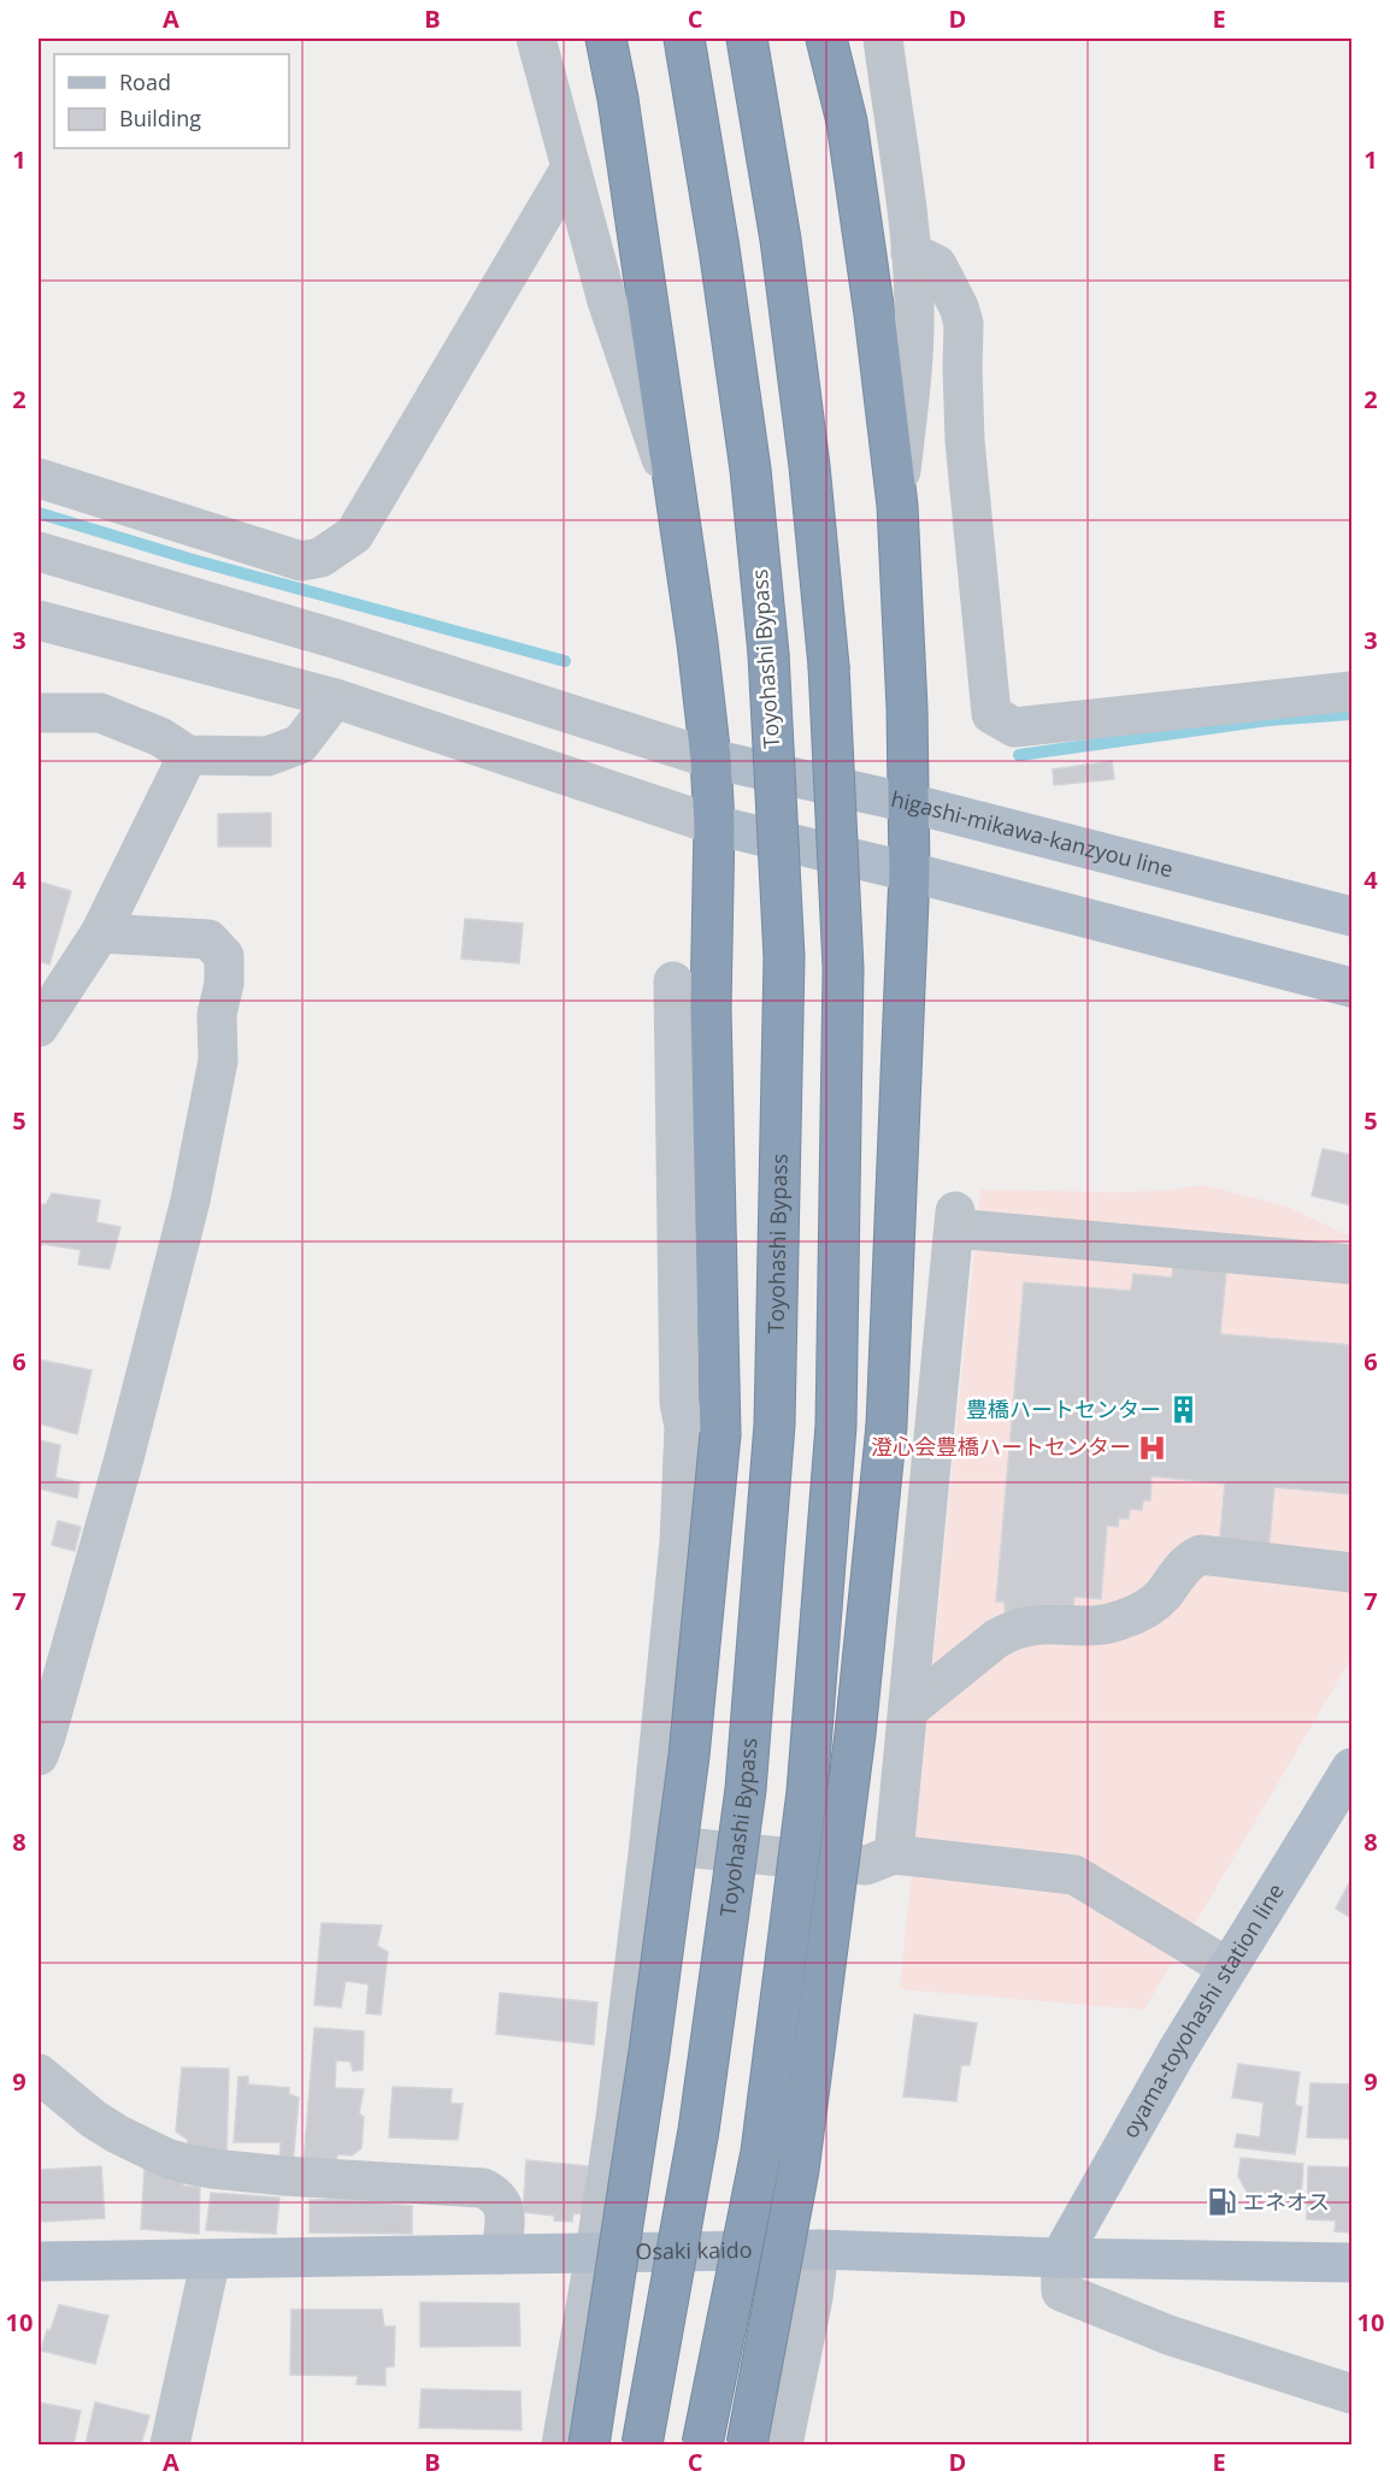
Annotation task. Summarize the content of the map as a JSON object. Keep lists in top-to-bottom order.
{
  "streets": {
    "highway": ["Toyohashi Bypass"],
    "main road": ["higashi-mikawa-kanzyou line", "oyama-toyohashi station line", "Osaki kaido"]
  },
  "crossings": [
    ["oyama-toyohashi station line", "Osaki kaido"]
  ],
  "places": {
    "building": ["豊橋ハートセンター"],
    "hospital": ["澄心会豊橋ハートセンター"],
    "fuel station": ["エネオス"]
  },
  "legend": ["Road", "Building"],
  "grid": {
    "columns": [
      "A",
      "B",
      "C",
      "D",
      "E"
    ],
    "rows": [
      "1",
      "2",
      "3",
      "4",
      "5",
      "6",
      "7",
      "8",
      "9",
      "10"
    ]
  }
}
